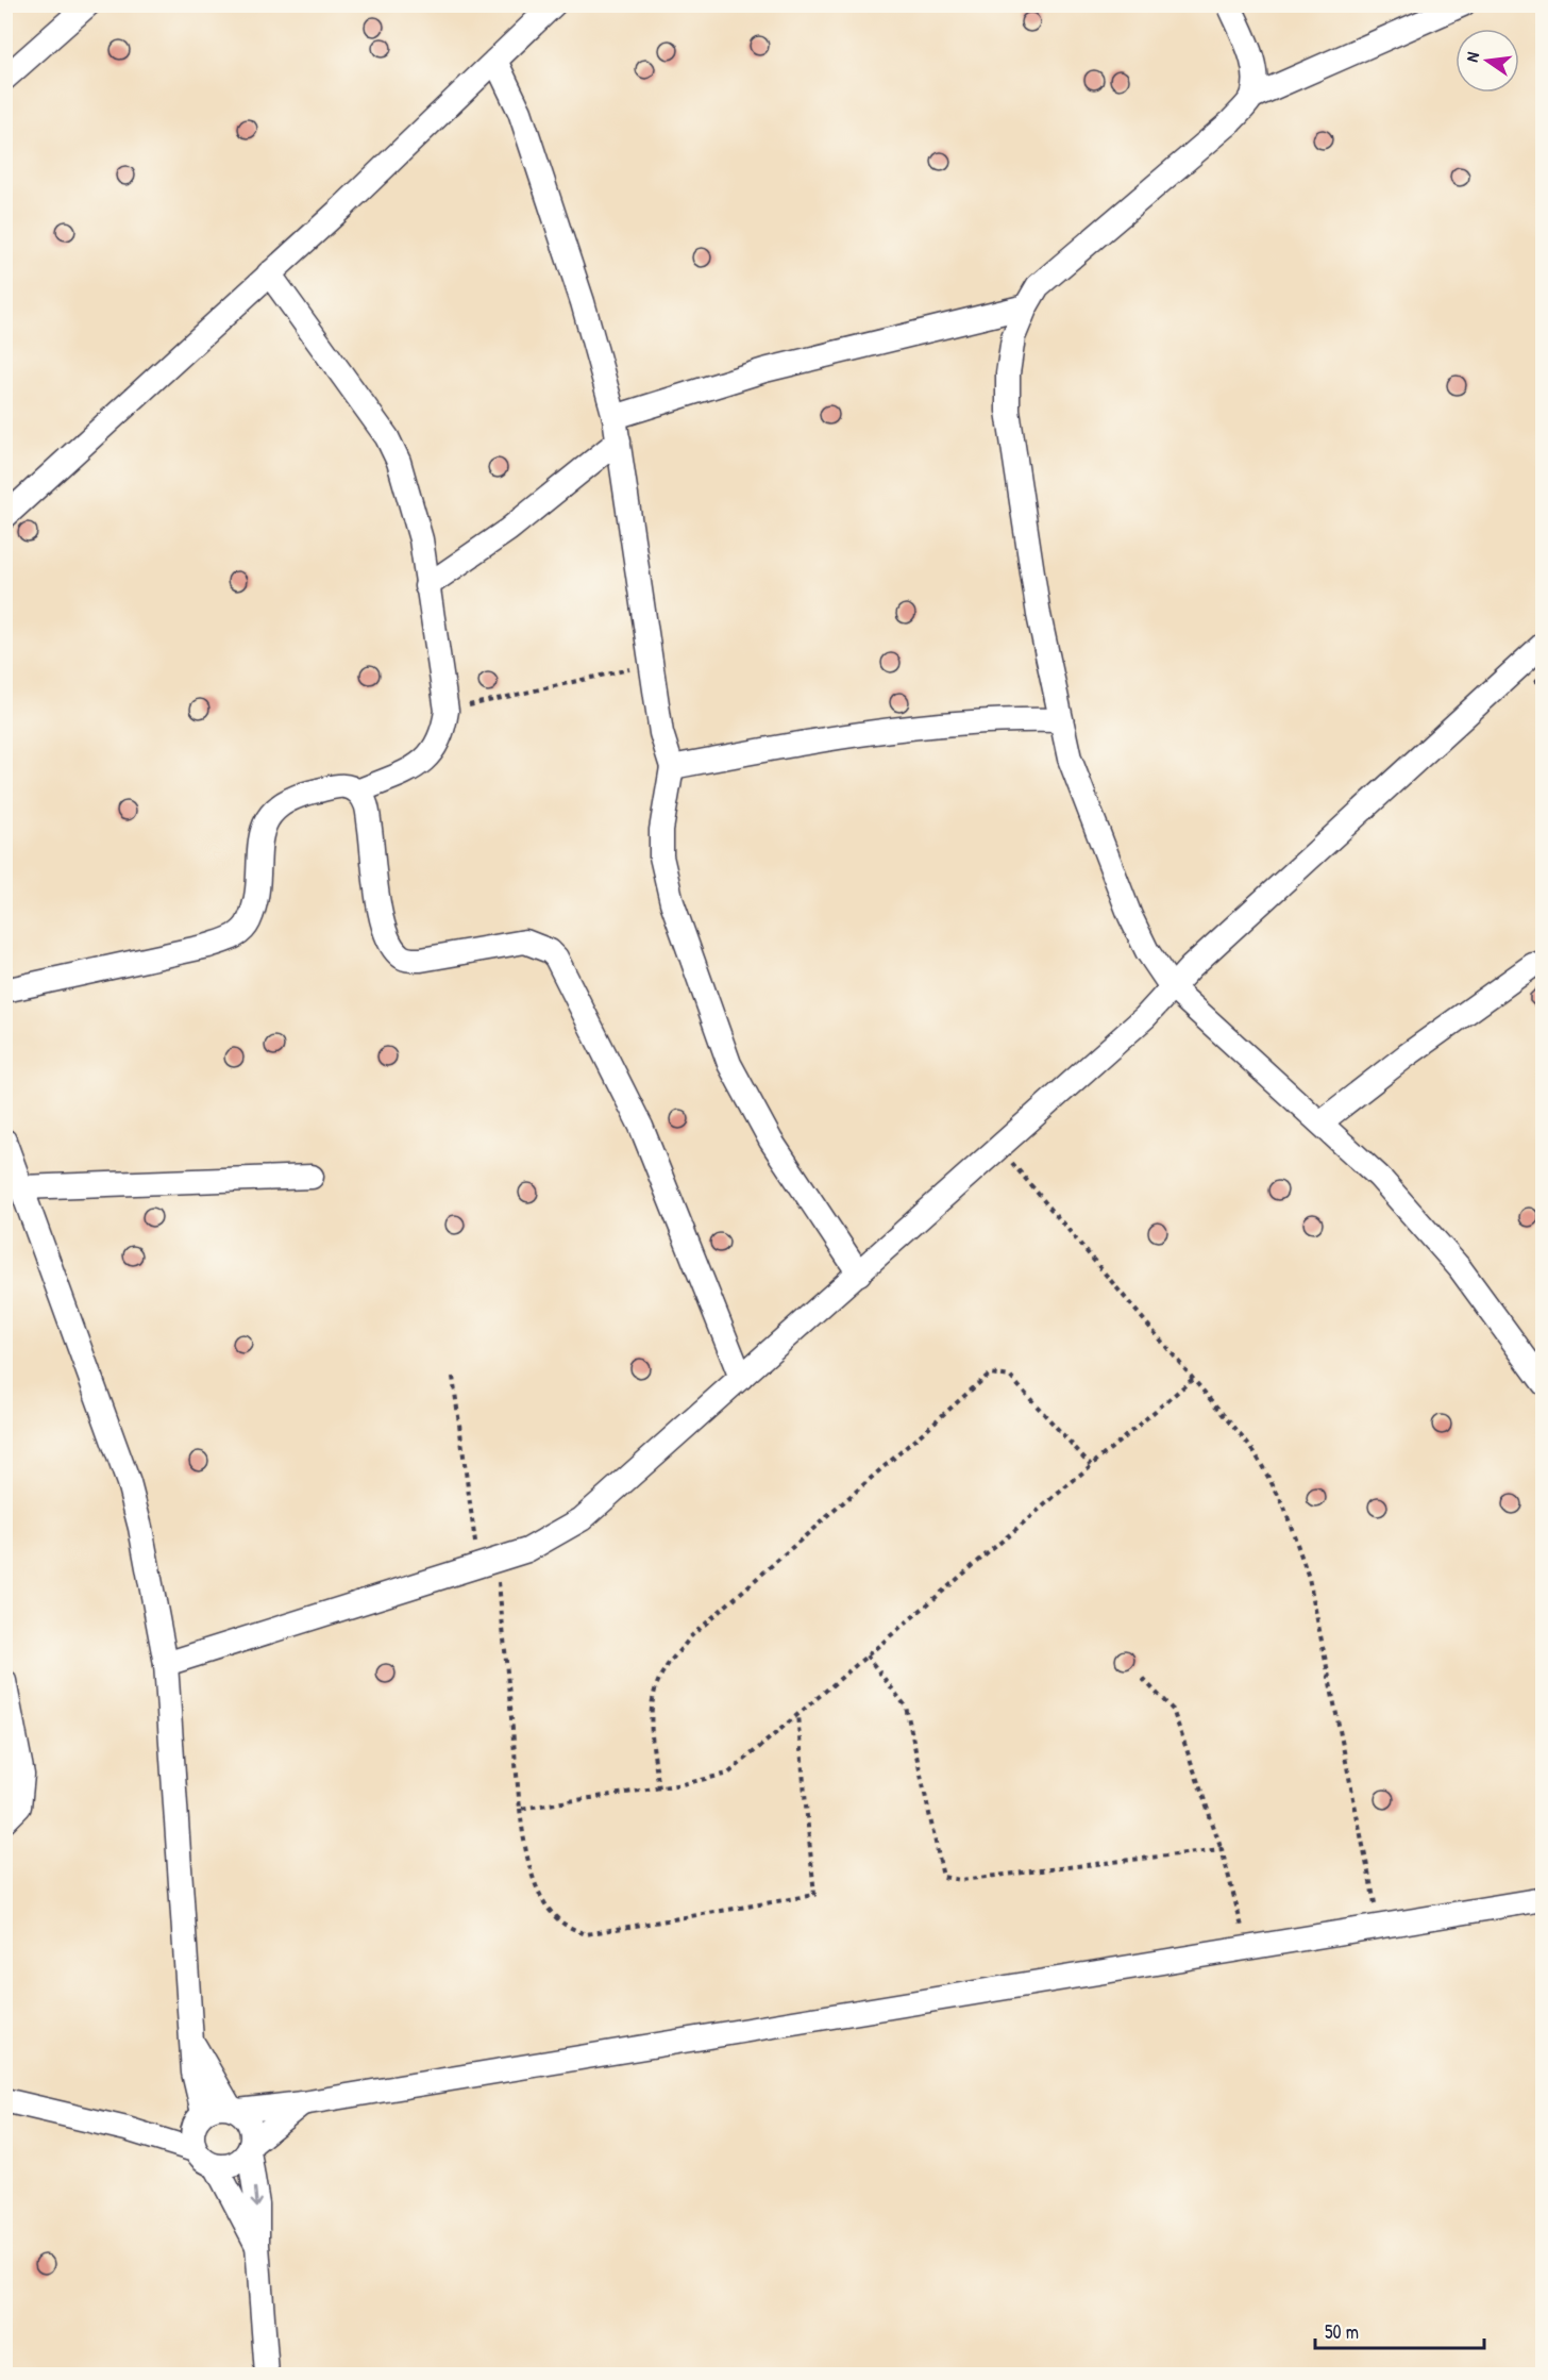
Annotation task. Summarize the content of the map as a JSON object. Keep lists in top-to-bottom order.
{
  "scale_bar": "50 m",
  "north": "left"
}
